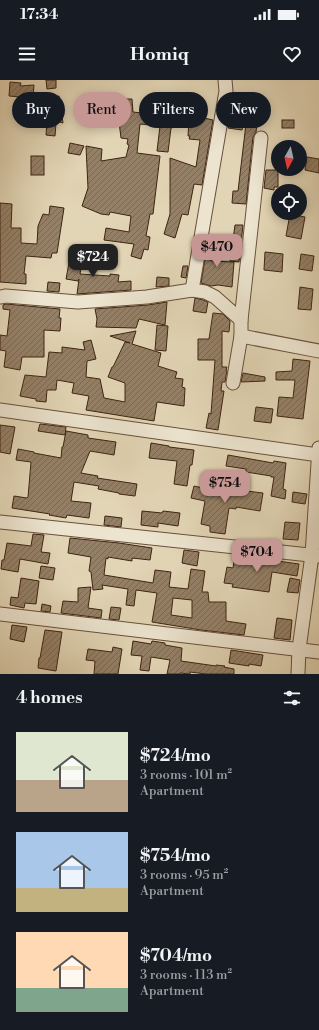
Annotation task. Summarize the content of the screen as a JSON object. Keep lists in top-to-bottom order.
{
  "north": "bottom",
  "page": {
    "status": "17:34",
    "header": "Homiq",
    "chip": [
      "Buy",
      "Rent",
      "Filters",
      "New"
    ],
    "price": [
      "$470",
      "$724",
      "$754",
      "$704"
    ],
    "heading": "4 homes",
    "list": [
      {
        "name": "$724/mo",
        "note": "3 rooms · 101 m² · Apartment"
      },
      {
        "name": "$754/mo",
        "note": "3 rooms · 95 m² · Apartment"
      },
      {
        "name": "$704/mo",
        "note": "3 rooms · 113 m² · Apartment"
      }
    ]
  }
}
